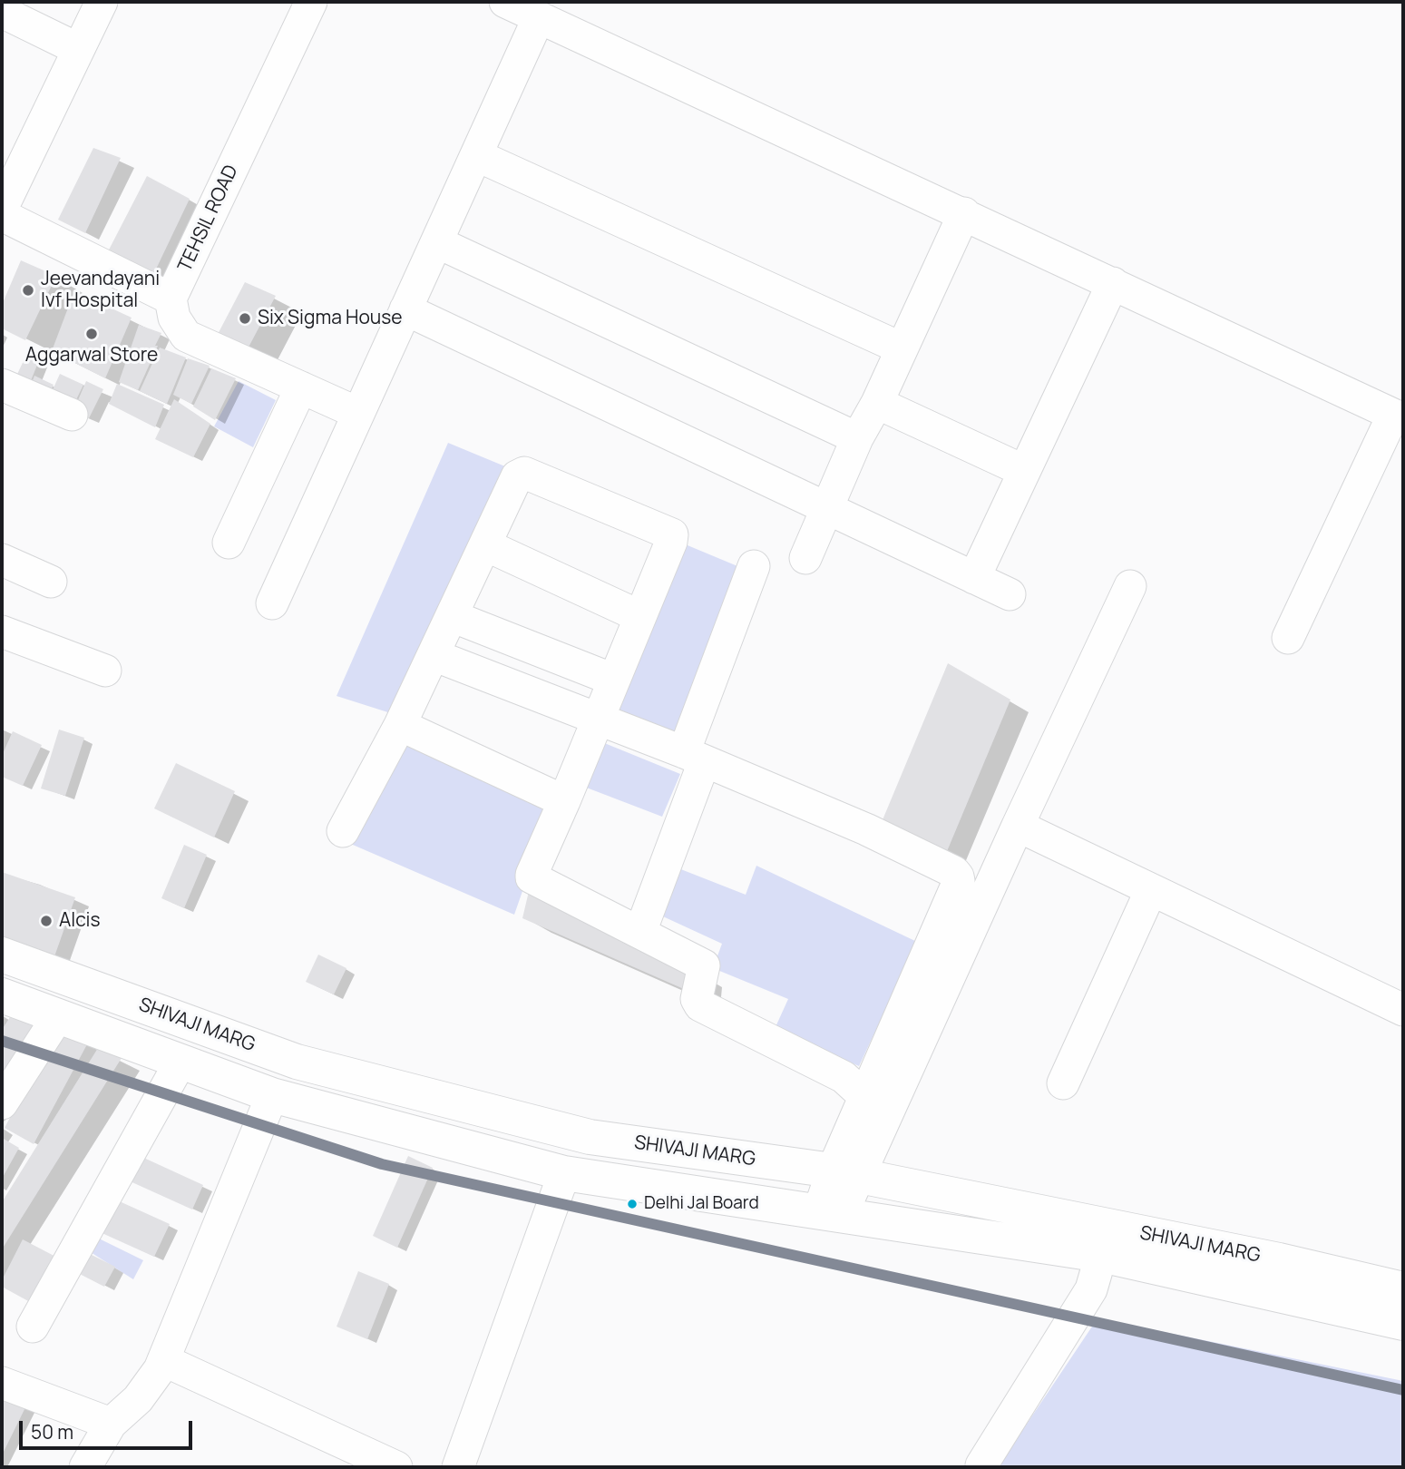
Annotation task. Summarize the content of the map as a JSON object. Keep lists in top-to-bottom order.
{
  "streets": {
    "main road": ["SHIVAJI MARG"],
    "street": ["TEHSIL ROAD"]
  },
  "places": [
    "Jeevandayani Ivf Hospital",
    "Six Sigma House",
    "Aggarwal Store",
    "Alcis",
    "Delhi Jal Board"
  ],
  "scale_bar": "50 m"
}
